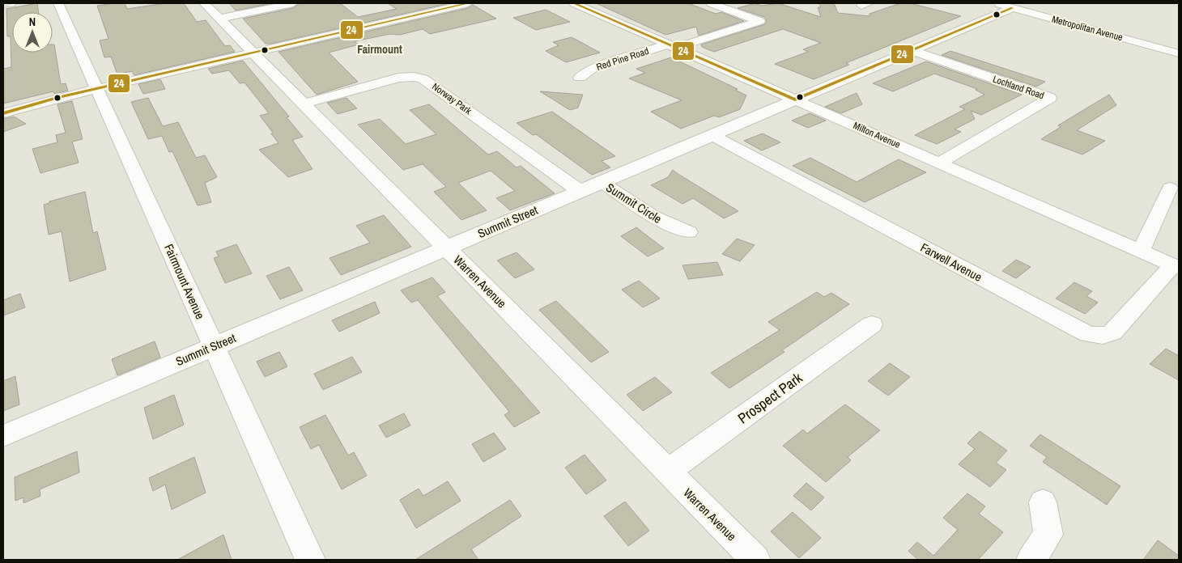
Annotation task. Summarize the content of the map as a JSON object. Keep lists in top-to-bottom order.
{
  "streets": {
    "street": [
      "Metropolitan Avenue",
      "Red Pine Road",
      "Lochland Road",
      "Norway Park",
      "Milton Avenue",
      "Summit Circle",
      "Summit Street",
      "Farwell Avenue",
      "Fairmount Avenue",
      "Warren Avenue",
      "Prospect Park"
    ]
  },
  "crossings": [
    ["Metropolitan Avenue", "Summit Street"],
    ["Red Pine Road", "Milton Avenue"],
    ["Lochland Road", "Milton Avenue"],
    ["Lochland Road", "Summit Street"],
    ["Norway Park", "Summit Street"],
    ["Norway Park", "Warren Avenue"],
    ["Milton Avenue", "Summit Street"],
    ["Milton Avenue", "Farwell Avenue"],
    ["Summit Circle", "Summit Street"],
    ["Summit Street", "Farwell Avenue"],
    ["Summit Street", "Fairmount Avenue"],
    ["Summit Street", "Warren Avenue"],
    ["Warren Avenue", "Prospect Park"]
  ],
  "districts": ["Fairmount"],
  "lines": ["transit line 24"],
  "north": "top"
}
